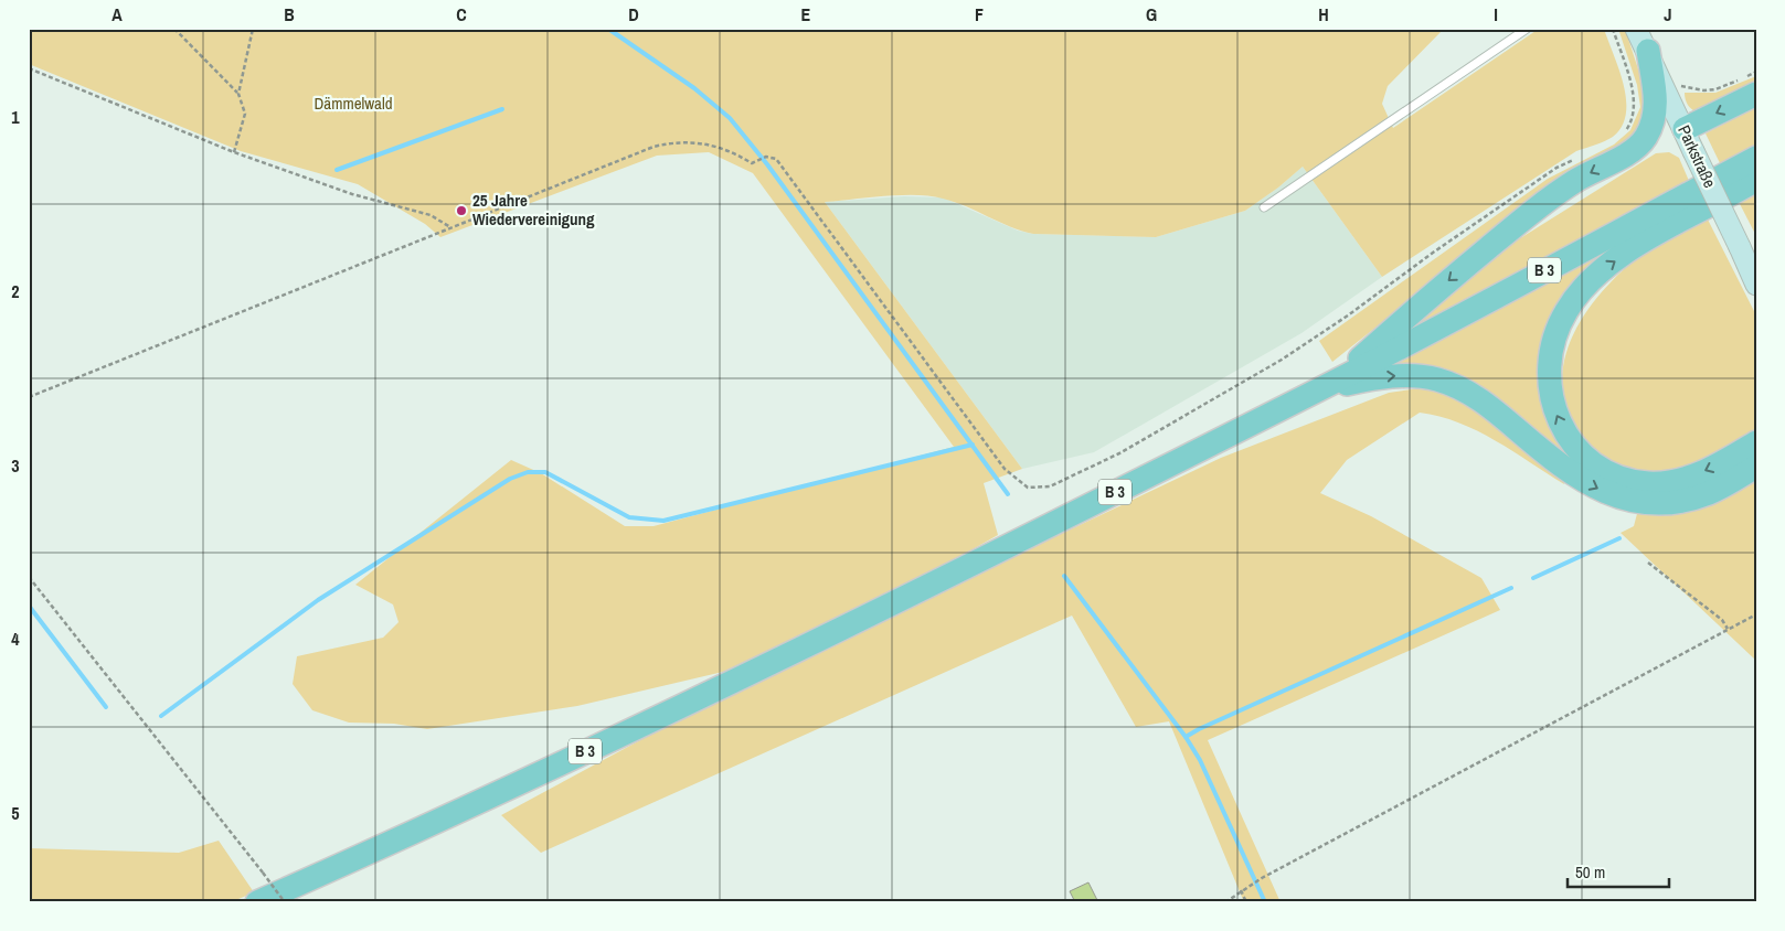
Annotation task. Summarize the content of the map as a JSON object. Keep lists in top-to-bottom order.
{
  "streets": {
    "main road": ["B 3"],
    "street": ["Parkstraße"]
  },
  "parks": ["Dämmelwald"],
  "places": ["25 Jahre Wiedervereinigung"],
  "scale_bar": "50 m",
  "grid": {
    "columns": [
      "A",
      "B",
      "C",
      "D",
      "E",
      "F",
      "G",
      "H",
      "I",
      "J"
    ],
    "rows": [
      "1",
      "2",
      "3",
      "4",
      "5"
    ]
  }
}
